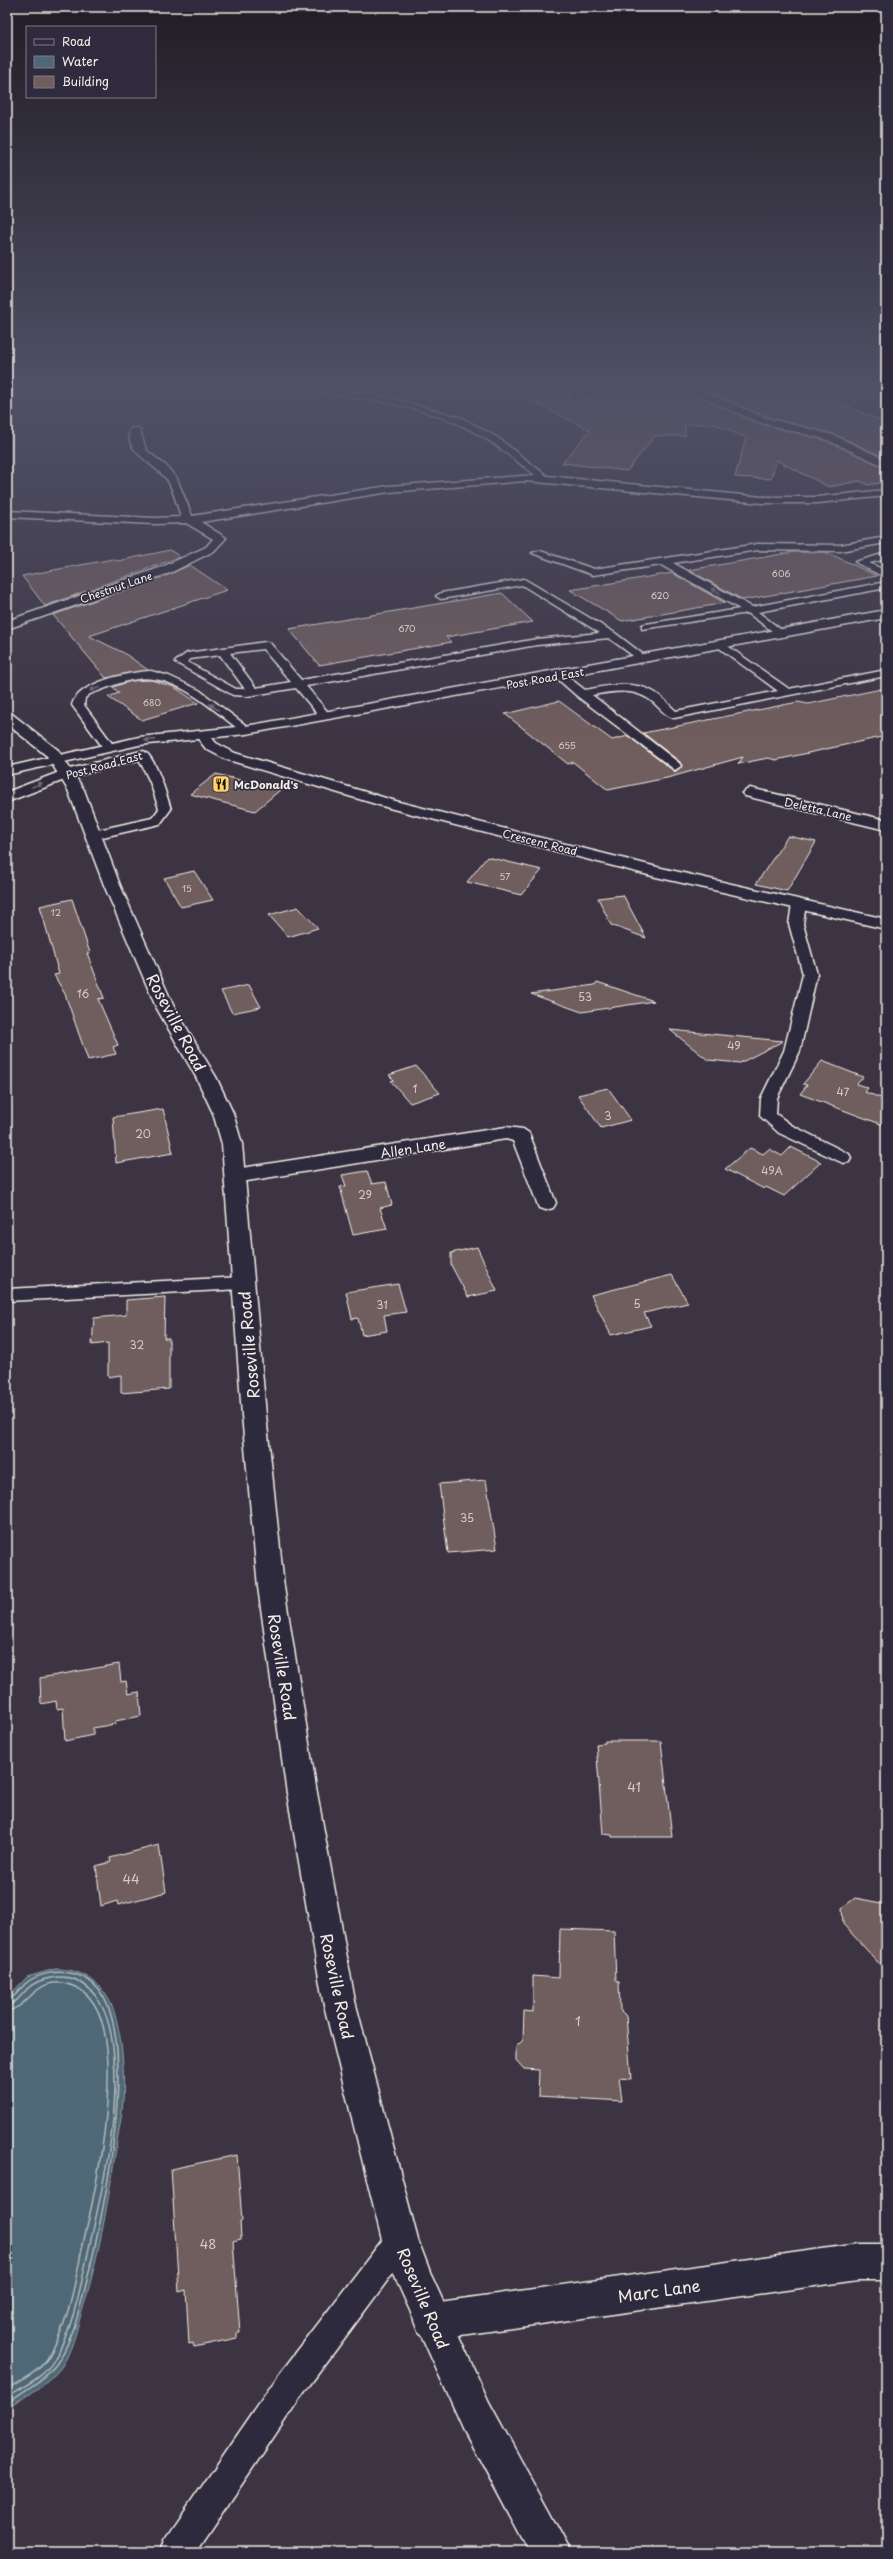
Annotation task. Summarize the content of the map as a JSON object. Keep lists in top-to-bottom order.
{
  "streets": {
    "street": [
      "Chestnut Lane",
      "Post Road East",
      "Deletta Lane",
      "Crescent Road",
      "Roseville Road",
      "Allen Lane",
      "Marc Lane"
    ]
  },
  "crossings": [
    ["Post Road East", "Crescent Road"],
    ["Post Road East", "Roseville Road"],
    ["Roseville Road", "Allen Lane"],
    ["Roseville Road", "Marc Lane"]
  ],
  "places": {
    "restaurant": ["McDonald's"]
  },
  "house_numbers": [
    "606",
    "620",
    "670",
    "680",
    "655",
    "57",
    "15",
    "12",
    "16",
    "53",
    "49",
    "1",
    "47",
    "3",
    "20",
    "49A",
    "29",
    "5",
    "31",
    "32",
    "35",
    "41",
    "44",
    "1",
    "48"
  ],
  "legend": ["Road", "Water", "Building"]
}
